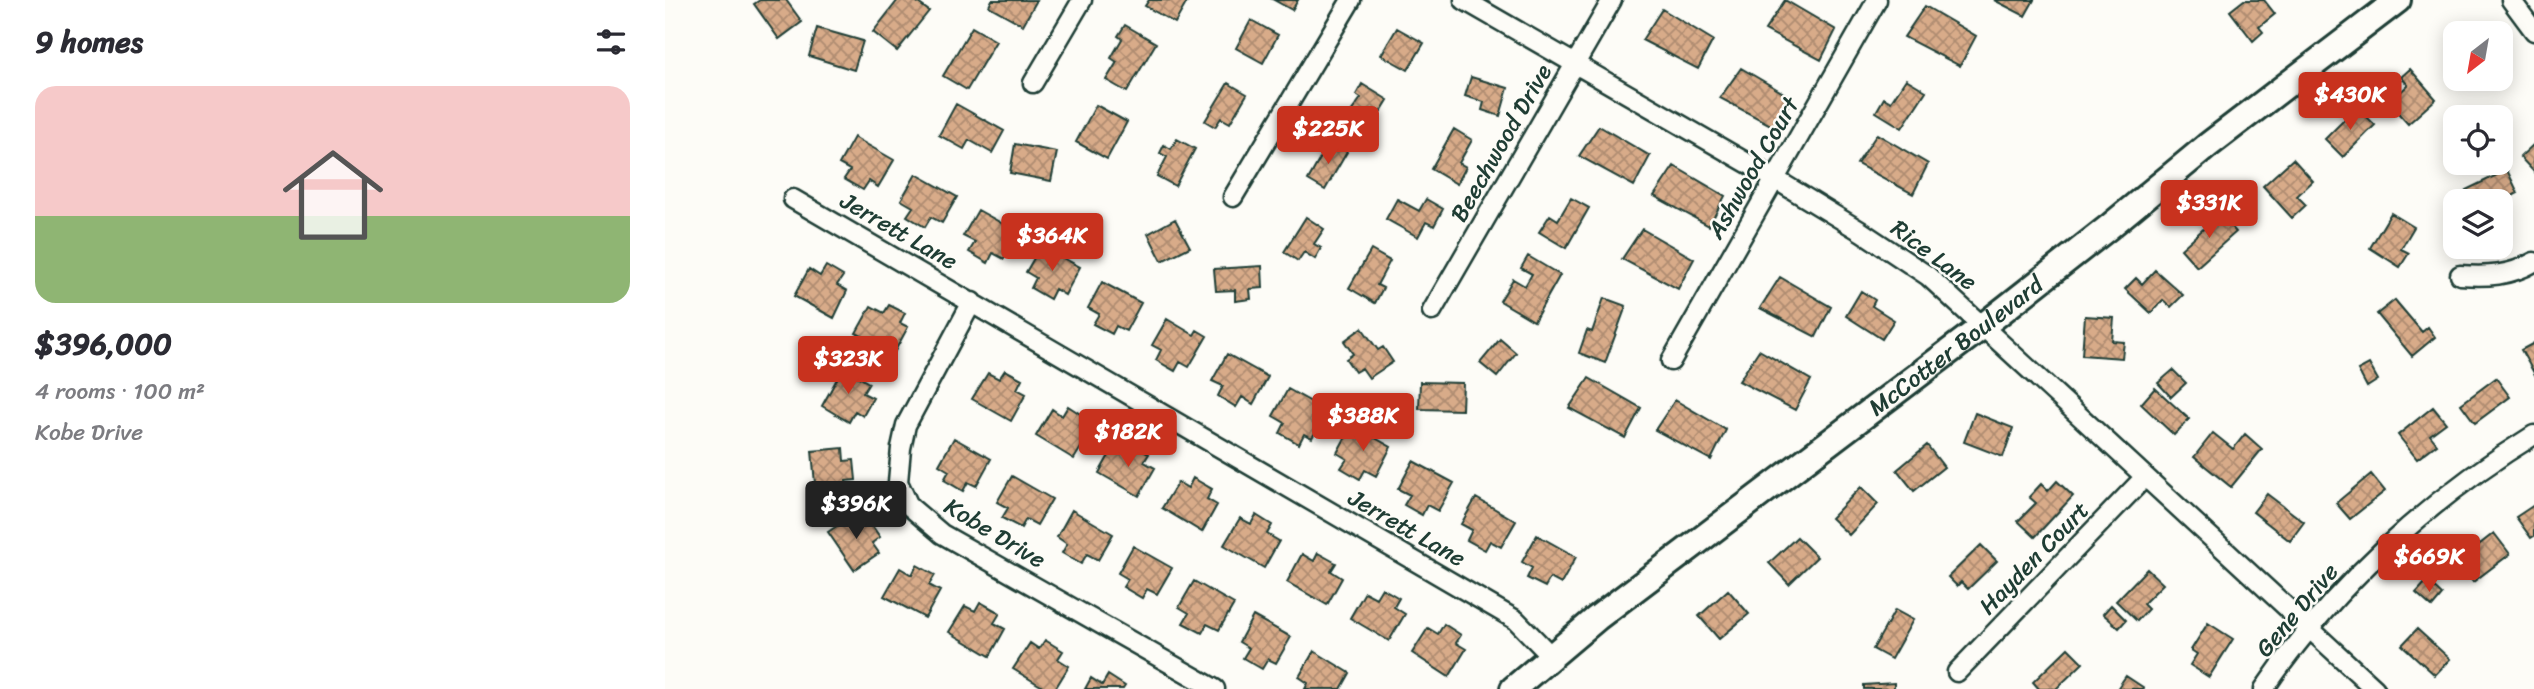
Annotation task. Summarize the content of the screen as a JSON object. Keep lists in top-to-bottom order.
{
  "streets": {
    "street": [
      "Beechwood Drive",
      "Ashwood Court",
      "Jerrett Lane",
      "Rice Lane",
      "McCotter Boulevard",
      "Kobe Drive",
      "Hayden Court",
      "Gene Drive"
    ]
  },
  "crossings": [
    ["Beechwood Drive", "Rice Lane"],
    ["Ashwood Court", "Rice Lane"],
    ["Jerrett Lane", "McCotter Boulevard"],
    ["Jerrett Lane", "Kobe Drive"],
    ["Rice Lane", "McCotter Boulevard"],
    ["Rice Lane", "Hayden Court"],
    ["Rice Lane", "Gene Drive"]
  ],
  "north": "bottom left",
  "page": {
    "heading": "9 homes",
    "price": [
      "$430K",
      "$225K",
      "$331K",
      "$364K",
      "$323K",
      "$388K",
      "$182K",
      "$396K",
      "$669K"
    ],
    "list": [
      {
        "name": "$396,000",
        "note": "4 rooms · 100 m² · Kobe Drive"
      }
    ]
  }
}
